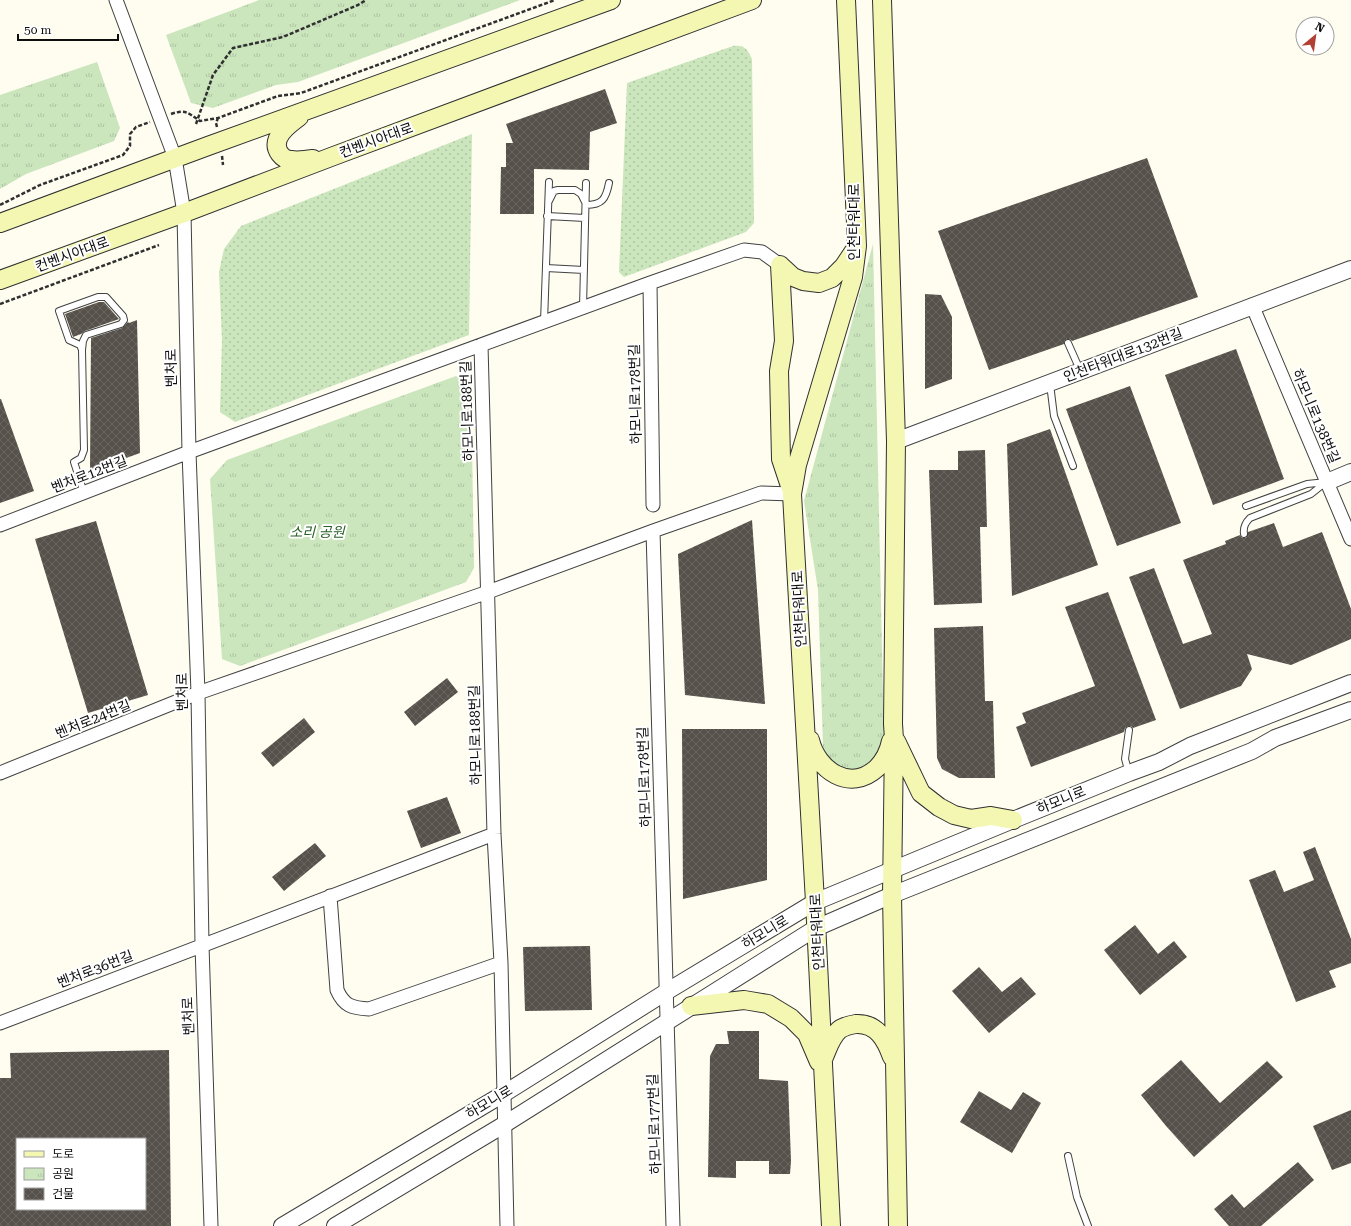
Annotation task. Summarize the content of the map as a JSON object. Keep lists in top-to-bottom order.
{
  "streets": {
    "main road": ["컨벤시아대로", "인천타워대로"],
    "street": [
      "인천타워대로132번길",
      "벤처로",
      "하모니로178번길",
      "하모니로188번길",
      "하모니로138번길",
      "벤처로12번길",
      "벤처로24번길",
      "하모니로",
      "벤처로36번길",
      "하모니로177번길"
    ]
  },
  "crossings": [
    ["컨벤시아대로", "벤처로"],
    ["인천타워대로", "벤처로24번길"],
    ["인천타워대로", "하모니로"],
    ["인천타워대로132번길", "하모니로138번길"],
    ["벤처로", "벤처로12번길"],
    ["벤처로", "벤처로24번길"],
    ["벤처로", "벤처로36번길"],
    ["하모니로178번길", "벤처로12번길"],
    ["하모니로178번길", "벤처로24번길"],
    ["하모니로178번길", "하모니로"],
    ["하모니로178번길", "하모니로177번길"],
    ["하모니로188번길", "벤처로12번길"],
    ["하모니로188번길", "벤처로24번길"],
    ["하모니로188번길", "하모니로"],
    ["하모니로188번길", "벤처로36번길"],
    ["하모니로", "하모니로177번길"]
  ],
  "parks": ["소리 공원"],
  "legend": ["도로", "공원", "건물"],
  "scale_bar": "50 m",
  "north": "top right"
}
